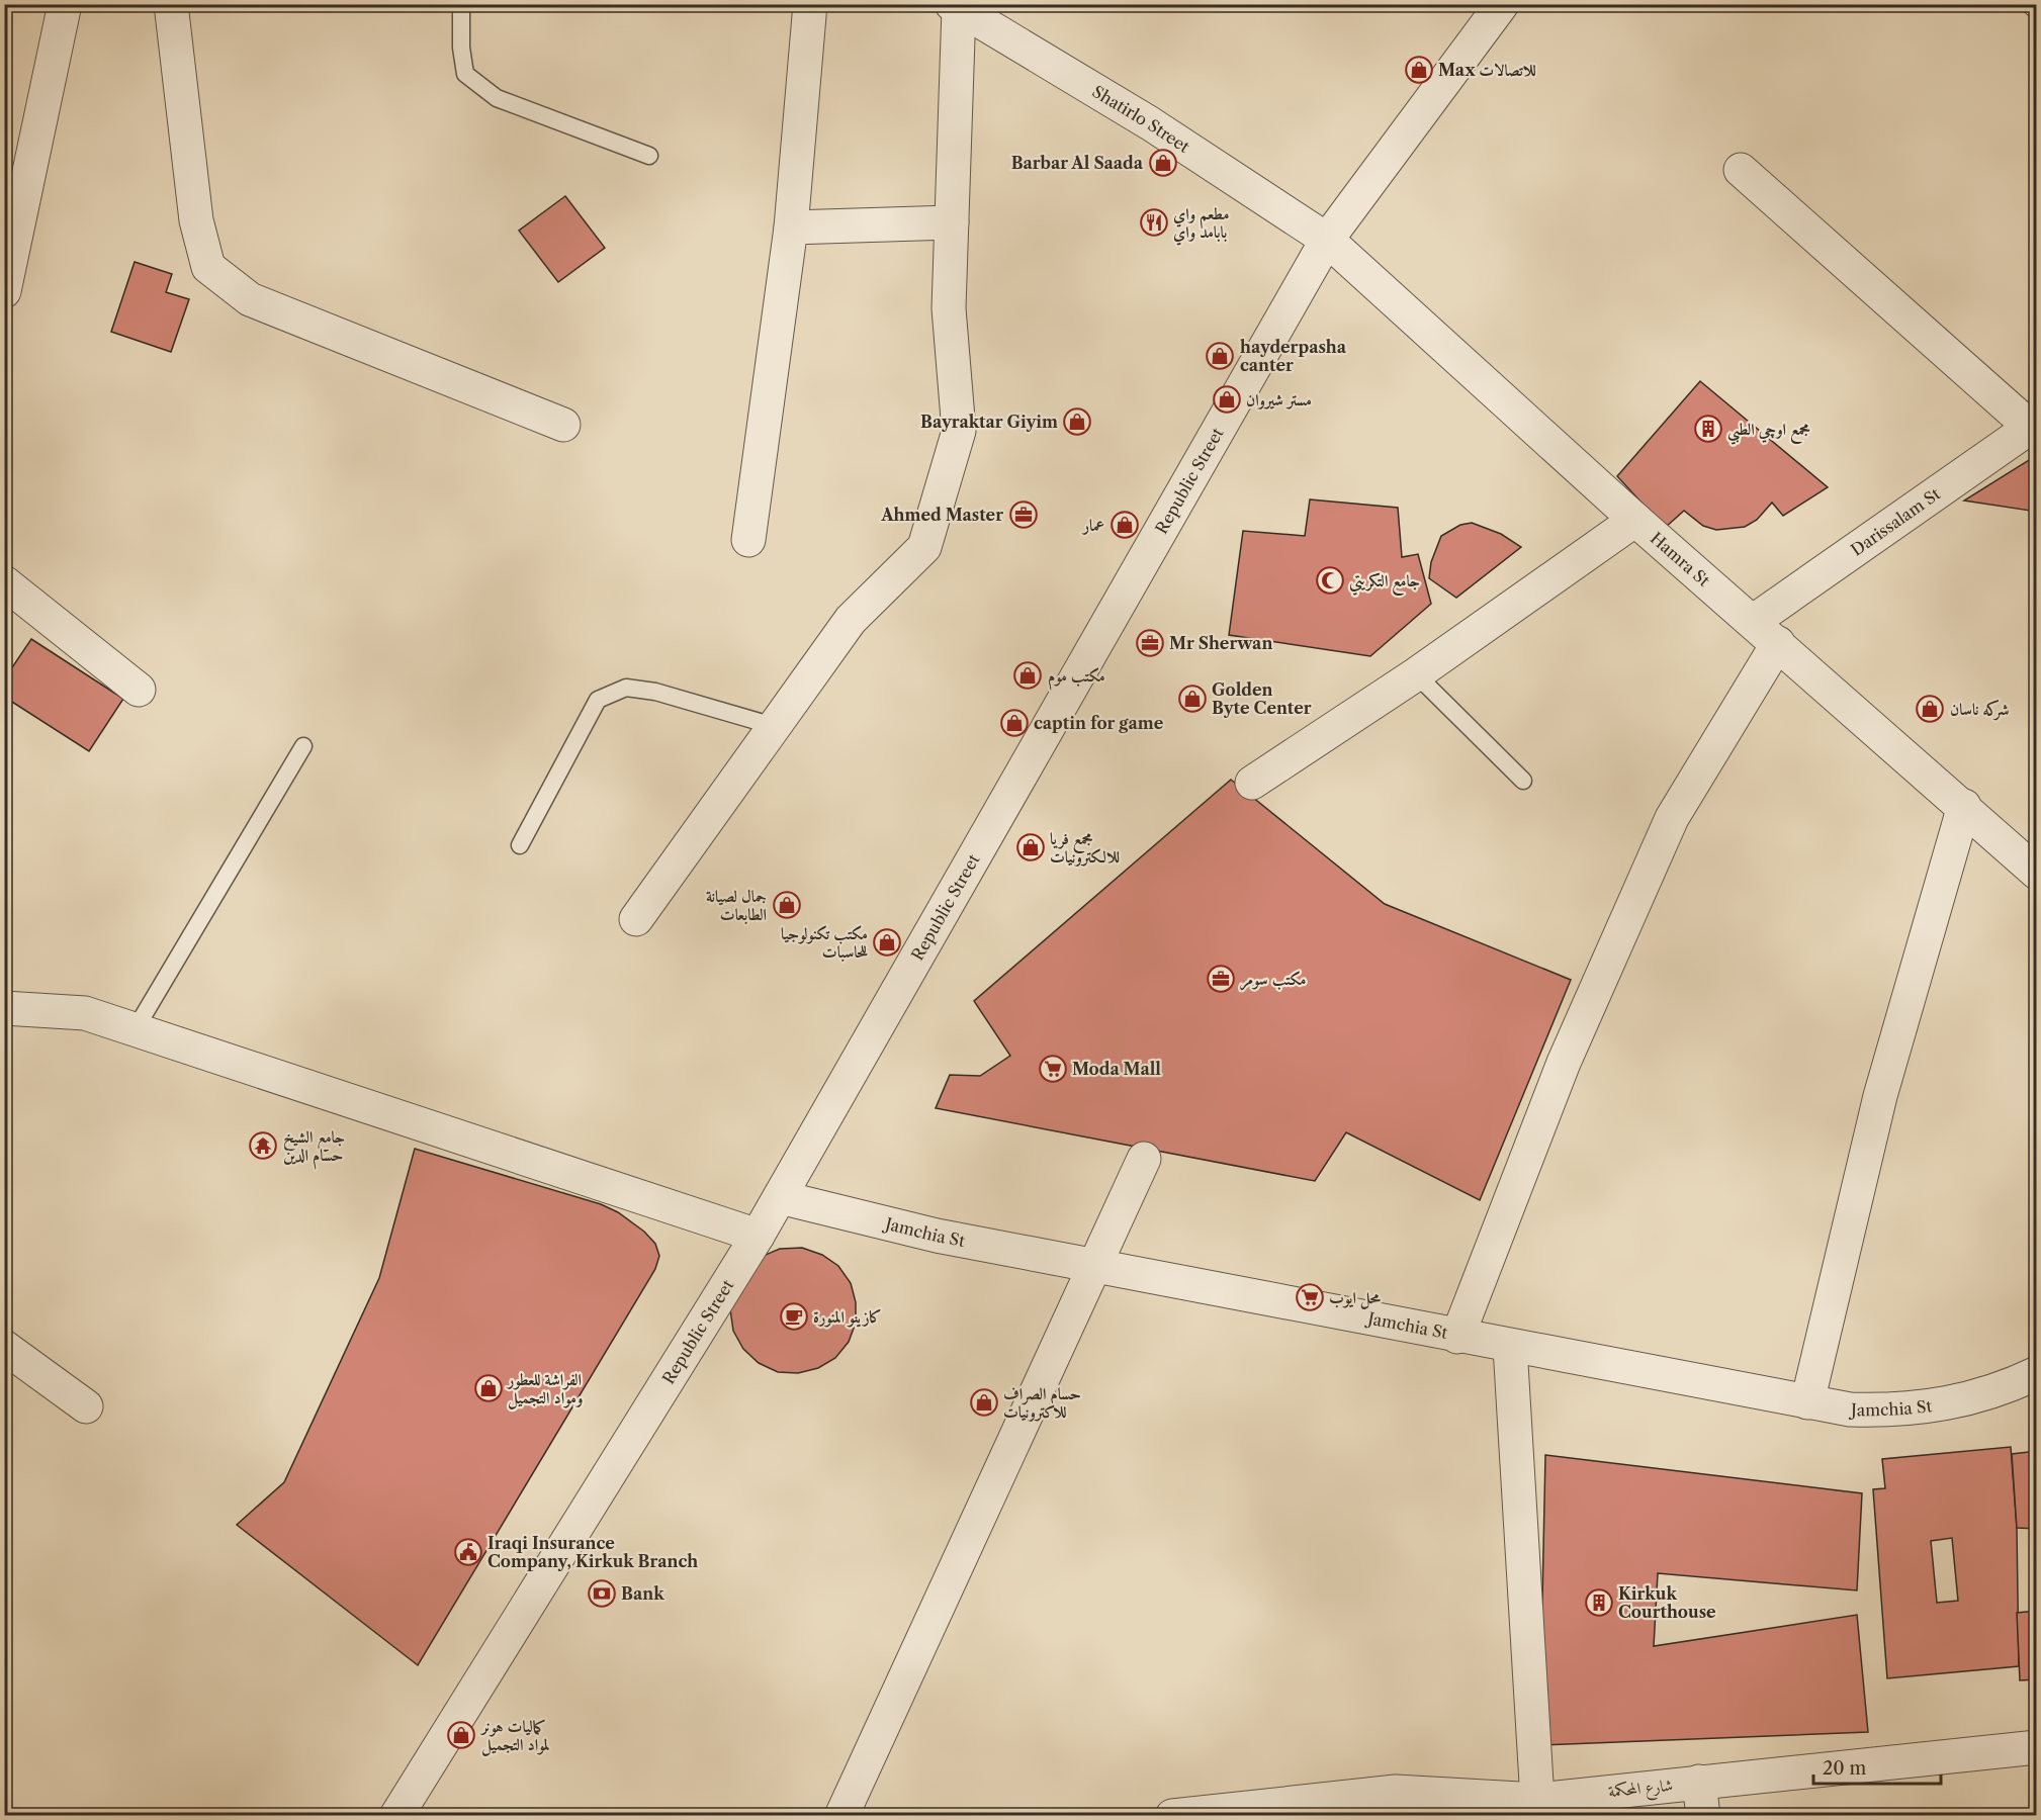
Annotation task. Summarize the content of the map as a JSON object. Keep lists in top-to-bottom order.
{
  "streets": {
    "street": [
      "Shatirlo Street",
      "Republic Street",
      "Darissalam St",
      "Hamra St",
      "Jamchia St",
      "شارع المحكمة"
    ]
  },
  "crossings": [
    ["Shatirlo Street", "Republic Street"],
    ["Shatirlo Street", "Hamra St"],
    ["Republic Street", "Hamra St"],
    ["Republic Street", "Jamchia St"],
    ["Darissalam St", "Hamra St"]
  ],
  "places": {
    "shop": [
      "Max للاتصالات",
      "Barbar Al Saada",
      "hayderpasha canter",
      "مستر شيروان",
      "Bayraktar Giyim",
      "عمار",
      "مكتب موم",
      "Golden Byte Center",
      "شرکە ناسان",
      "captin for game",
      "مجمع فريا للالكترونيات",
      "جمال لصيانة الطابعات",
      "مكتب تكنولوجيا للحاسبات",
      "الفراشة للعطور ومواد التجميل",
      "حسام الصراف للاكترونيات",
      "كماليات هونر لمواد التجميل"
    ],
    "restaurant": ["مطعم واي بابامد واي"],
    "building": ["مجمع اوچي الطبي", "Kirkuk Courthouse"],
    "office": ["Ahmed Master", "Mr Sherwan", "مكتب سومر"],
    "mosque": ["جامع التكريتي"],
    "supermarket": ["Moda Mall", "محل ايوب"],
    "temple": ["جامع الشيخ حسام الدين"],
    "cafe": ["كازينو المنورة"],
    "public building": ["Iraqi Insurance Company, Kirkuk Branch"],
    "bank": ["Bank"]
  },
  "scale_bar": "20 m"
}
